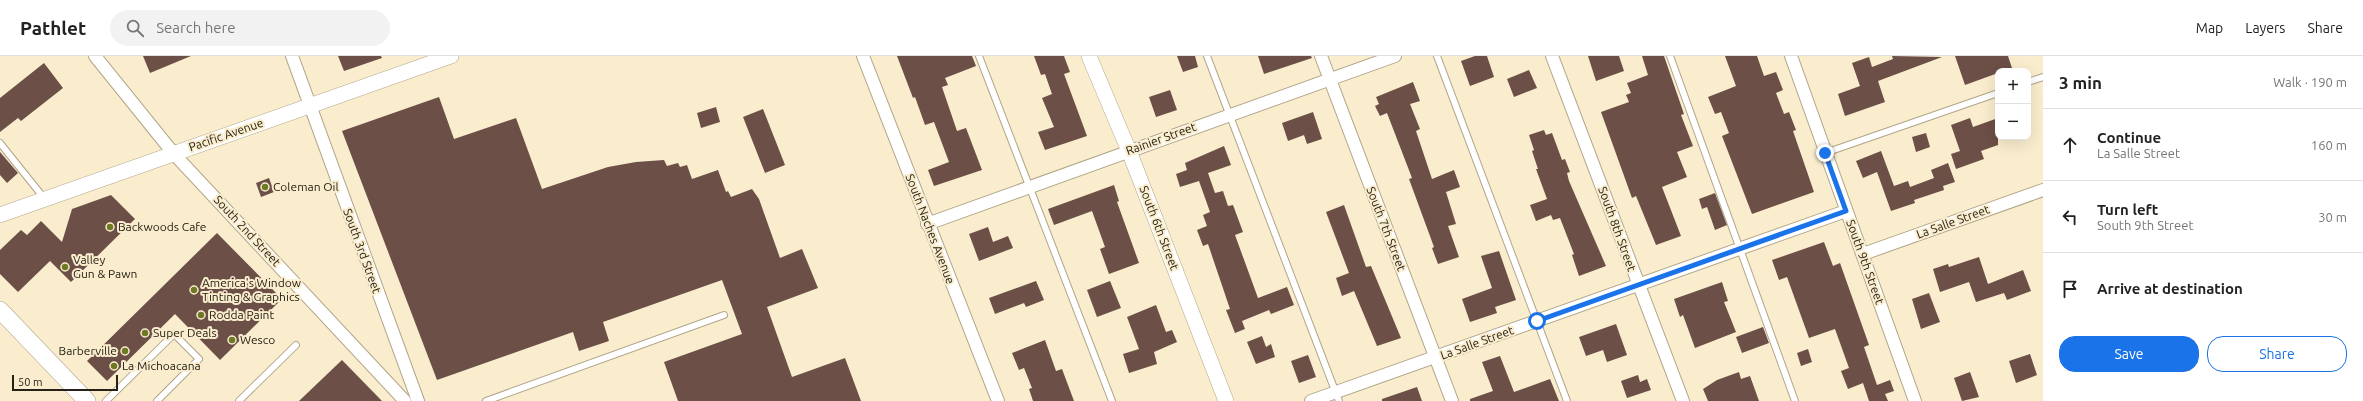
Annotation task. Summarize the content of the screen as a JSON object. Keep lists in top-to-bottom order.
{
  "streets": {
    "street": [
      "Pacific Avenue",
      "Rainier Street",
      "La Salle Street",
      "South 6th Street",
      "South Naches Avenue",
      "South 7th Street",
      "South 8th Street",
      "South 2nd Street",
      "South 3rd Street",
      "South 9th Street"
    ]
  },
  "crossings": [
    ["Pacific Avenue", "South 2nd Street"],
    ["Pacific Avenue", "South 3rd Street"],
    ["Rainier Street", "South 6th Street"],
    ["Rainier Street", "South Naches Avenue"],
    ["Rainier Street", "South 7th Street"],
    ["La Salle Street", "South 7th Street"],
    ["La Salle Street", "South 8th Street"],
    ["La Salle Street", "South 9th Street"]
  ],
  "places": [
    "Coleman Oil",
    "Backwoods Cafe",
    "Valley Gun & Pawn",
    "America's Window Tinting & Graphics",
    "Rodda Paint",
    "Super Deals",
    "Wesco",
    "Barberville",
    "La Michoacana"
  ],
  "scale_bar": "50 m",
  "page": {
    "header": "Pathlet",
    "search": "Search here",
    "nav": ["Map", "Layers", "Share"],
    "heading": ["3 min", "Walk · 190 m"],
    "map_buttons": ["+", "−"],
    "list": [
      ["Continue", "La Salle Street", "160 m"],
      ["Turn left", "South 9th Street", "30 m"],
      "Arrive at destination"
    ],
    "buttons": ["Save", "Share"],
    "scale": "50 m"
  }
}
